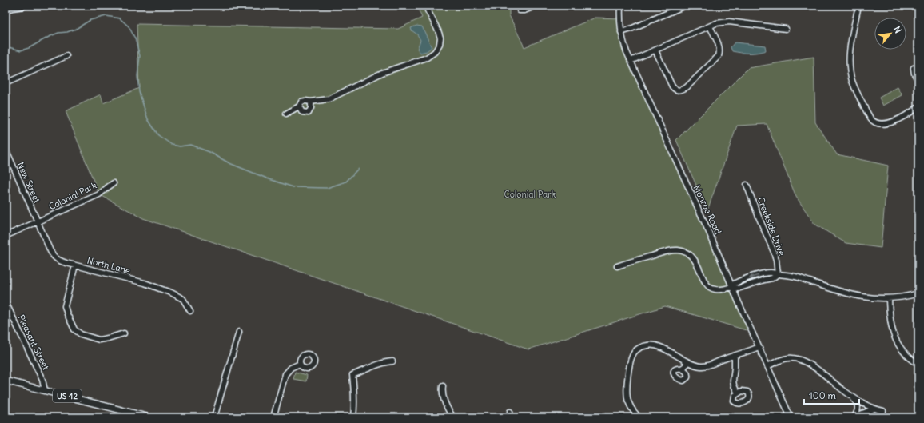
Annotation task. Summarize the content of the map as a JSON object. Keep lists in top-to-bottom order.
{
  "streets": {
    "main road": ["US 42"],
    "street": [
      "New Street",
      "Colonial Park",
      "Monroe Road",
      "Creekside Drive",
      "North Lane",
      "Pleasant Street"
    ]
  },
  "crossings": [
    ["New Street", "Colonial Park"],
    ["New Street", "North Lane"],
    ["Colonial Park", "North Lane"],
    ["Pleasant Street", "US 42"]
  ],
  "parks": ["Colonial Park"],
  "scale_bar": "100 m",
  "north": "top right"
}
